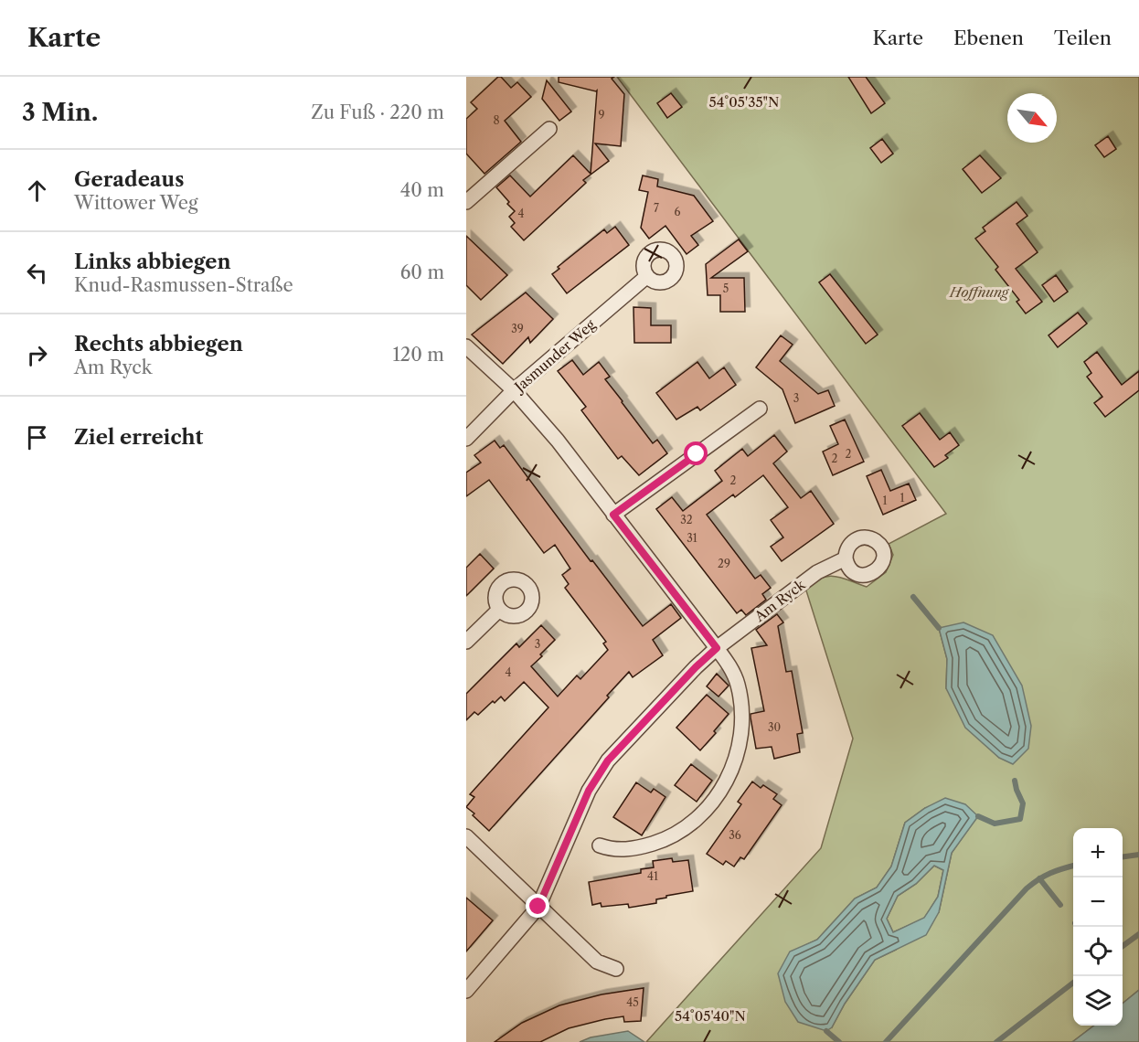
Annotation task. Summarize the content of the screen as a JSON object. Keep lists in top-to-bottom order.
{
  "streets": {
    "street": ["Jasmunder Weg", "Am Ryck"]
  },
  "parks": ["Hoffnung"],
  "house_numbers": [
    "9",
    "8",
    "7",
    "6",
    "4",
    "5",
    "39",
    "3",
    "2",
    "2",
    "2",
    "1",
    "1",
    "32",
    "31",
    "29",
    "3",
    "4",
    "30",
    "36",
    "41",
    "45"
  ],
  "north": "bottom right",
  "page": {
    "header": "Karte",
    "nav": ["Karte", "Ebenen", "Teilen"],
    "heading": ["3 Min.", "Zu Fuß · 220 m"],
    "list": [
      ["Geradeaus", "Wittower Weg", "40 m"],
      ["Links abbiegen", "Knud-Rasmussen-Straße", "60 m"],
      ["Rechts abbiegen", "Am Ryck", "120 m"],
      "Ziel erreicht"
    ],
    "map_buttons": ["+", "−"]
  },
  "coordinates": ["54°05'35\"N", "54°05'40\"N"]
}
